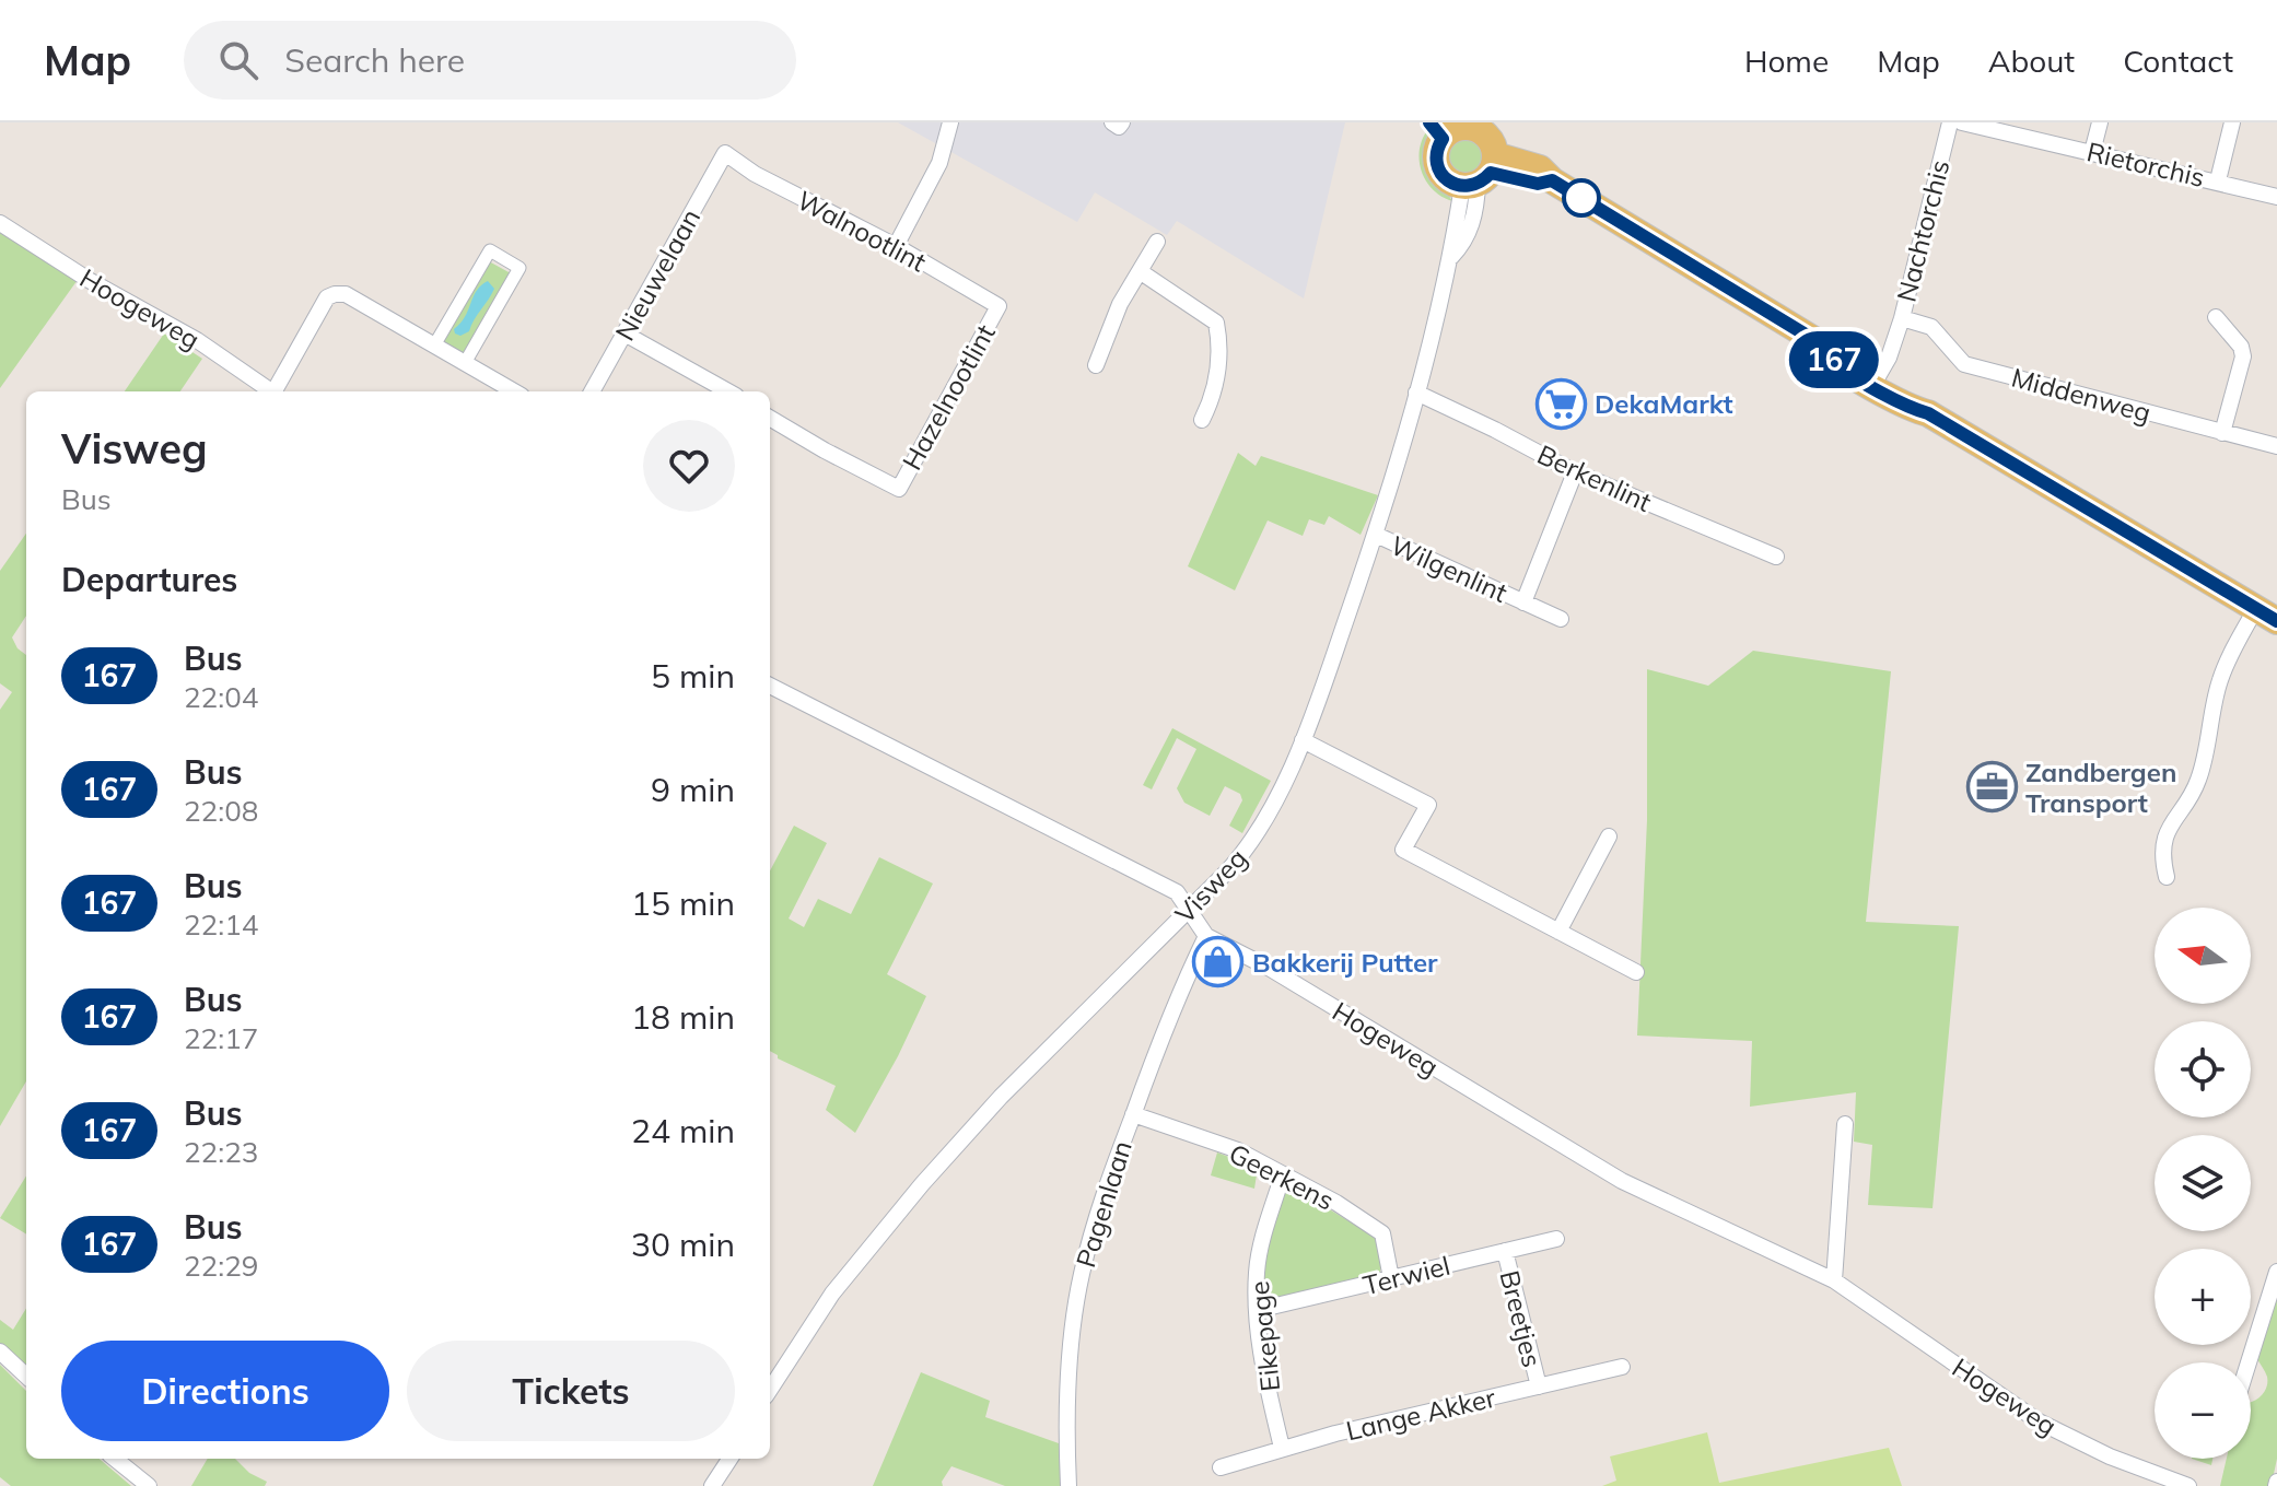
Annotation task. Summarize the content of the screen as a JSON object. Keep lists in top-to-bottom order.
{
  "streets": {
    "street": [
      "Rietorchis",
      "Walnootlint",
      "Nachtorchis",
      "Nieuwelaan",
      "Hoogeweg",
      "Middenweg",
      "Hazelnootlint",
      "Berkenlint",
      "Wilgenlint",
      "Visweg",
      "Hogeweg",
      "Geerkens",
      "Pagenlaan",
      "Terwiel",
      "Breetjes",
      "Eikepage",
      "Lange Akker"
    ]
  },
  "crossings": [
    ["Walnootlint", "Nieuwelaan"],
    ["Walnootlint", "Hazelnootlint"],
    ["Nachtorchis", "Middenweg"],
    ["Berkenlint", "Wilgenlint"],
    ["Berkenlint", "Visweg"],
    ["Wilgenlint", "Visweg"],
    ["Visweg", "Hogeweg"],
    ["Hogeweg", "Pagenlaan"],
    ["Geerkens", "Pagenlaan"],
    ["Geerkens", "Terwiel"],
    ["Geerkens", "Eikepage"],
    ["Terwiel", "Breetjes"],
    ["Terwiel", "Eikepage"],
    ["Breetjes", "Lange Akker"],
    ["Eikepage", "Lange Akker"]
  ],
  "places": {
    "supermarket": ["DekaMarkt"],
    "office": ["Zandbergen Transport"],
    "shop": ["Bakkerij Putter"]
  },
  "lines": ["bus line 167"],
  "north": "left",
  "page": {
    "header": "Map",
    "search": "Search here",
    "nav": [
      "Home",
      "Map",
      "About",
      "Contact"
    ],
    "on_map": "167",
    "heading": [
      ["Visweg", "Bus"],
      "Departures"
    ],
    "list": [
      {
        "mark": "167",
        "name": "Bus",
        "note": "22:04",
        "value": "5 min"
      },
      {
        "mark": "167",
        "name": "Bus",
        "note": "22:08",
        "value": "9 min"
      },
      {
        "mark": "167",
        "name": "Bus",
        "note": "22:14",
        "value": "15 min"
      },
      {
        "mark": "167",
        "name": "Bus",
        "note": "22:17",
        "value": "18 min"
      },
      {
        "mark": "167",
        "name": "Bus",
        "note": "22:23",
        "value": "24 min"
      },
      {
        "mark": "167",
        "name": "Bus",
        "note": "22:29",
        "value": "30 min"
      }
    ],
    "map_buttons": ["+", "−"],
    "buttons": ["Directions", "Tickets"]
  }
}
